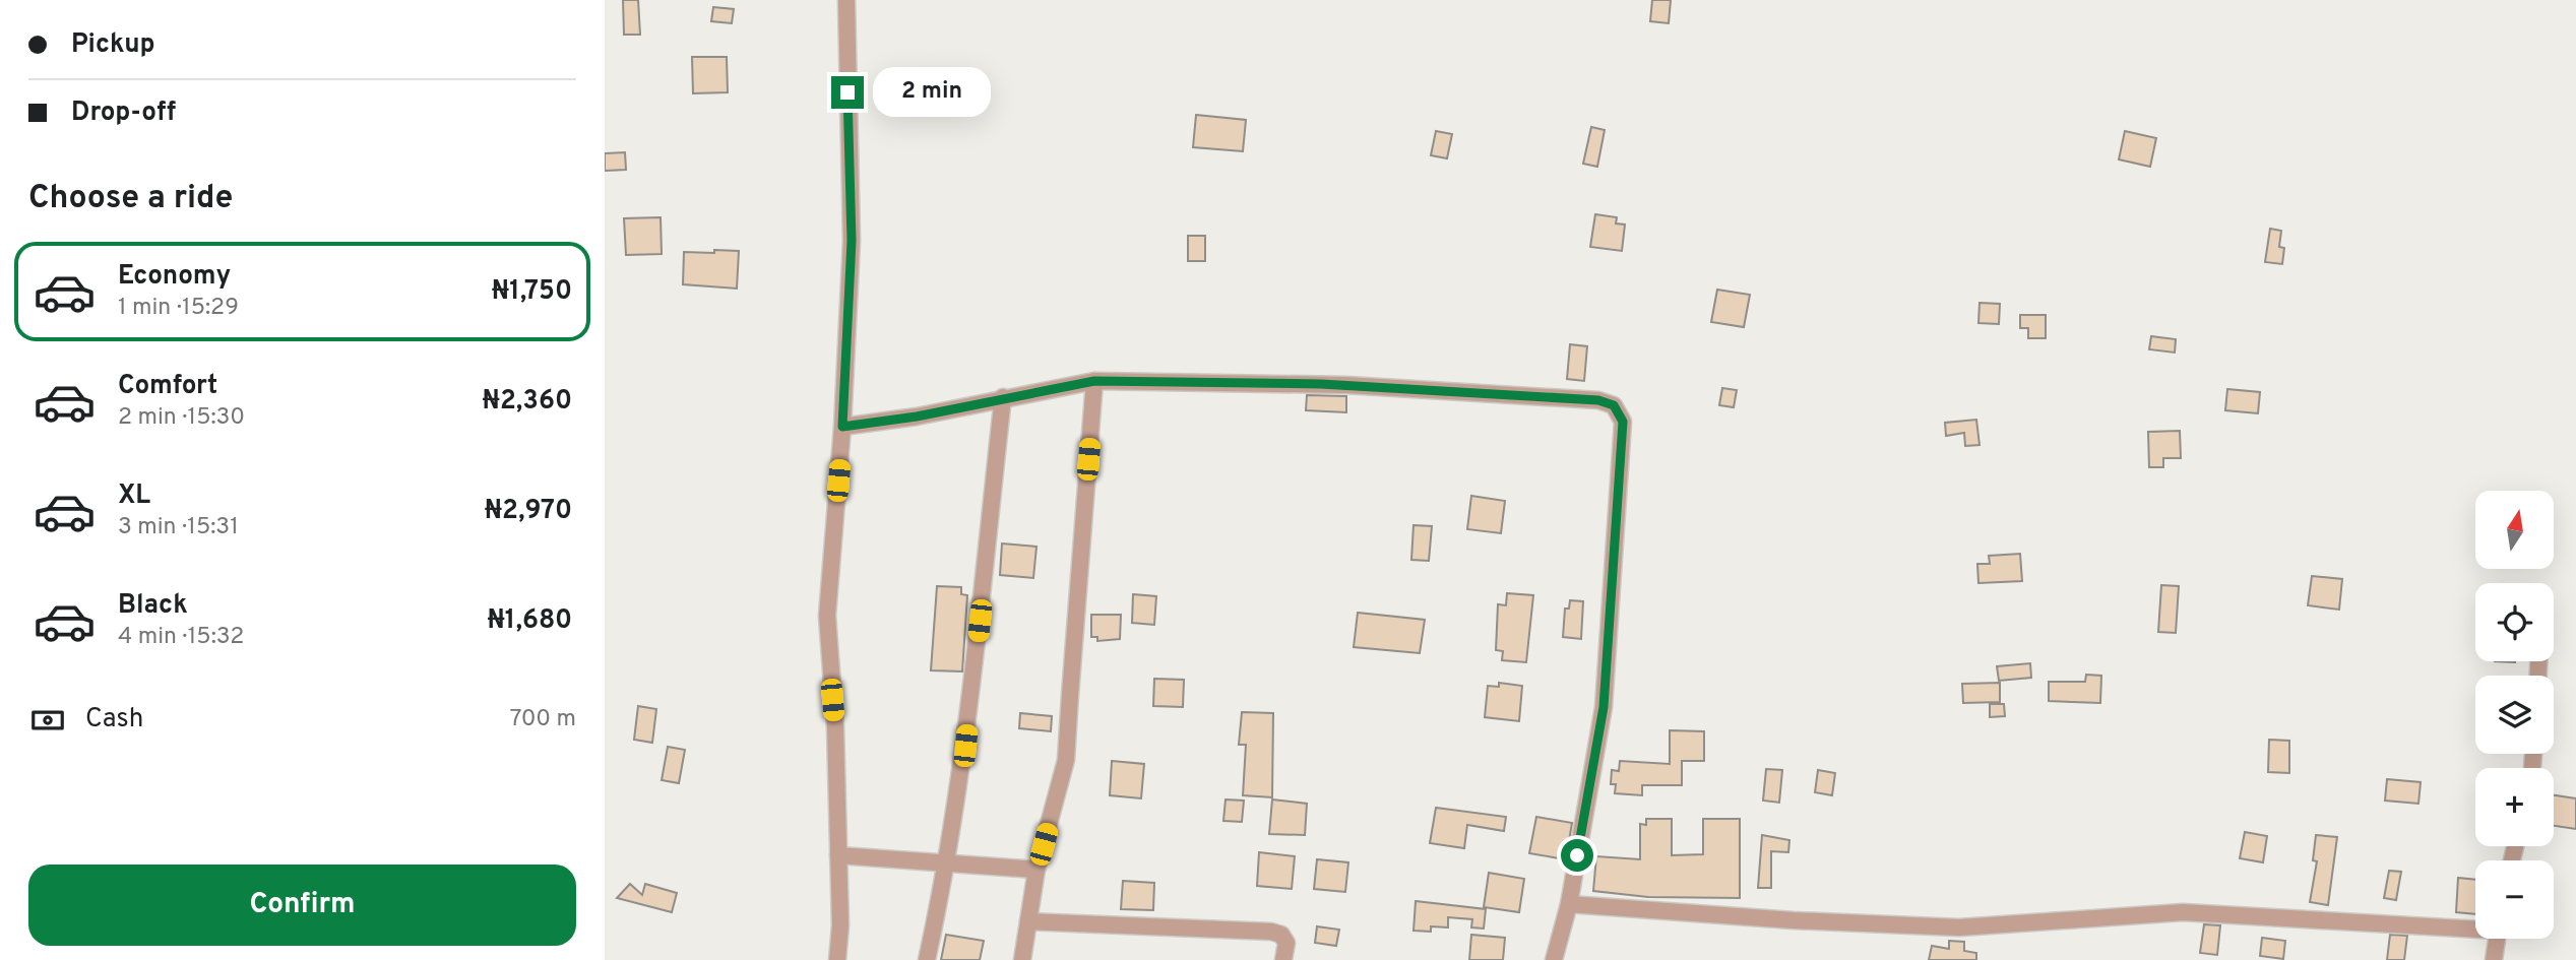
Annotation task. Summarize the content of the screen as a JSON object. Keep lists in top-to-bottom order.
{
  "north": "top",
  "page": {
    "banner": ["Pickup", "Drop-off"],
    "bubble": "2 min",
    "heading": "Choose a ride",
    "list": [
      {
        "name": "Economy",
        "note": "1 min · 15:29",
        "value": "₦1,750"
      },
      {
        "name": "Comfort",
        "note": "2 min · 15:30",
        "value": "₦2,360"
      },
      {
        "name": "XL",
        "note": "3 min · 15:31",
        "value": "₦2,970"
      },
      {
        "name": "Black",
        "note": "4 min · 15:32",
        "value": "₦1,680"
      }
    ],
    "map_buttons": ["+", "−"],
    "pay": ["Cash", "700 m"],
    "buttons": "Confirm"
  }
}
